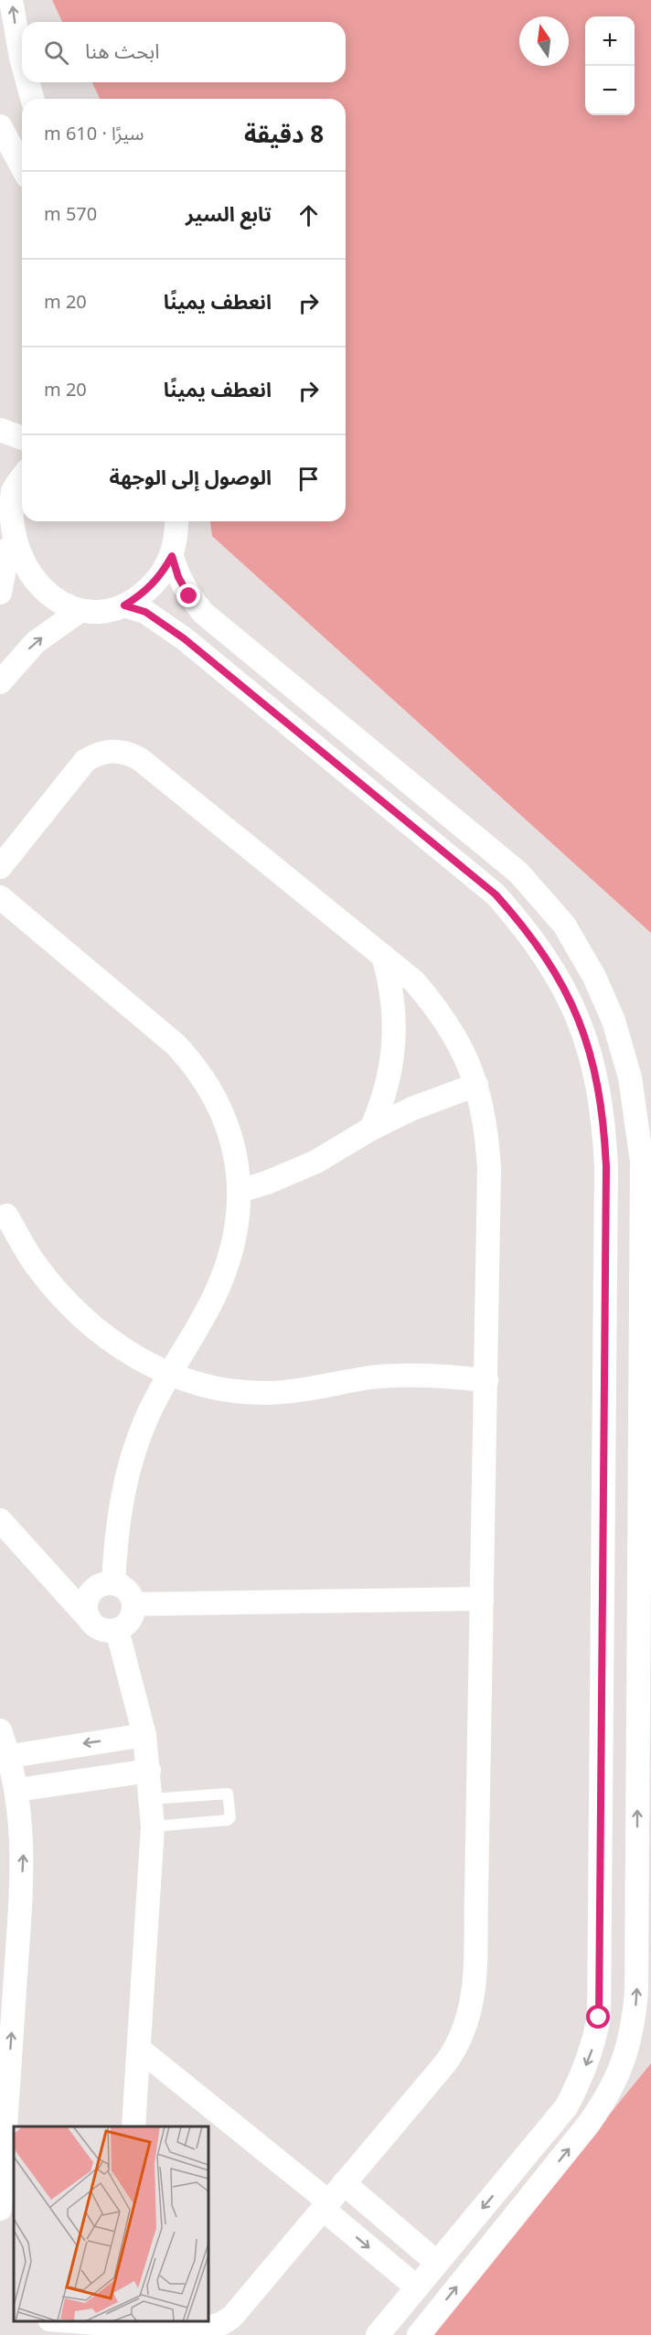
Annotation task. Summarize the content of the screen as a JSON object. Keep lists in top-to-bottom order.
{
  "north": "top",
  "page": {
    "map_buttons": ["+", "−"],
    "search": "ابحث هنا",
    "heading": ["8 دقيقة", "سيرًا · 610 m"],
    "list": [
      ["تابع السير", "570 m"],
      ["انعطف يمينًا", "20 m"],
      ["انعطف يمينًا", "20 m"],
      "الوصول إلى الوجهة"
    ]
  }
}
